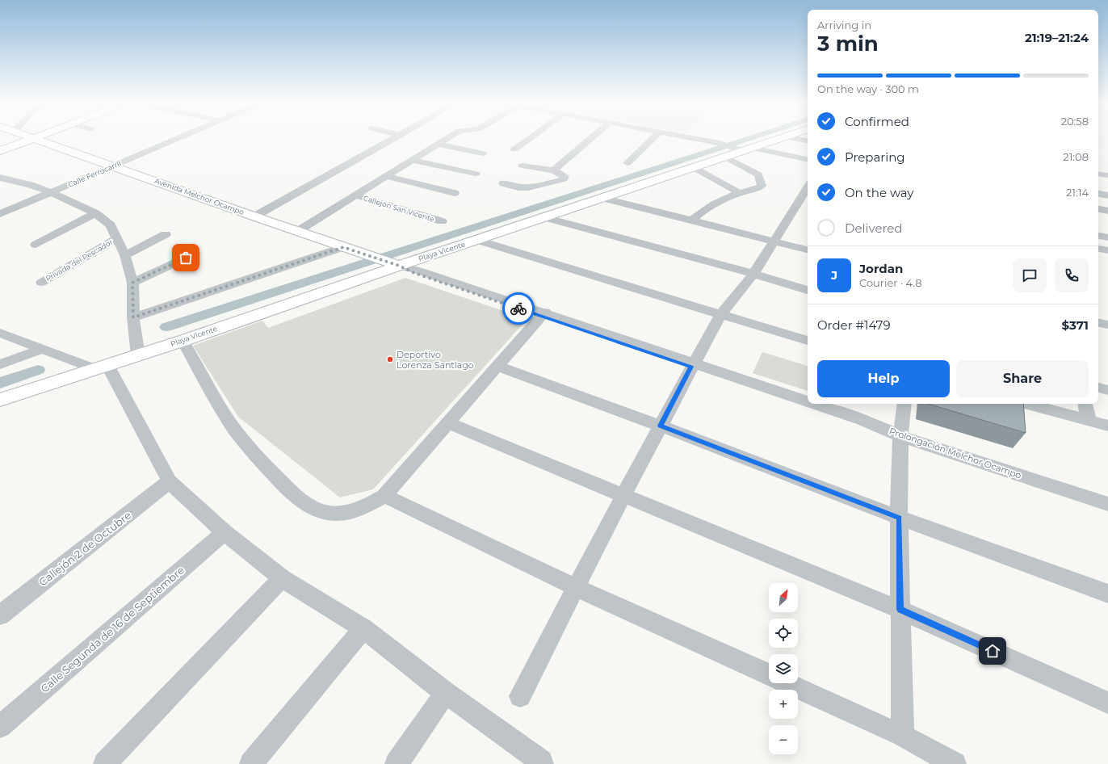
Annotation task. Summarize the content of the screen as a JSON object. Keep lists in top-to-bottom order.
{
  "streets": {
    "main road": ["Avenida Melchor Ocampo", "Playa Vicente"],
    "street": [
      "Calle Ferrocarril",
      "Callejón San Vicente",
      "Privada del Pescador",
      "Prolongación Melchor Ocampo",
      "Callejón 2 de Octubre",
      "Calle Segunda de 16 de Septiembre"
    ]
  },
  "crossings": [
    ["Calle Ferrocarril", "Avenida Melchor Ocampo"],
    ["Avenida Melchor Ocampo", "Playa Vicente"],
    ["Avenida Melchor Ocampo", "Prolongación Melchor Ocampo"],
    ["Playa Vicente", "Prolongación Melchor Ocampo"]
  ],
  "places": ["Deportivo Lorenza Santiago"],
  "north": "top right",
  "page": {
    "heading": ["3 min", "Arriving in", "21:19–21:24"],
    "panel": [
      "Jordan",
      "Courier · 4.8",
      "Order #1479",
      "$371"
    ],
    "bar": "On the way · 300 m",
    "list": [
      ["Confirmed", "20:58"],
      ["Preparing", "21:08"],
      ["On the way", "21:14"],
      "Delivered"
    ],
    "round": "J",
    "buttons": ["Help", "Share"],
    "map_buttons": ["+", "−"]
  }
}
